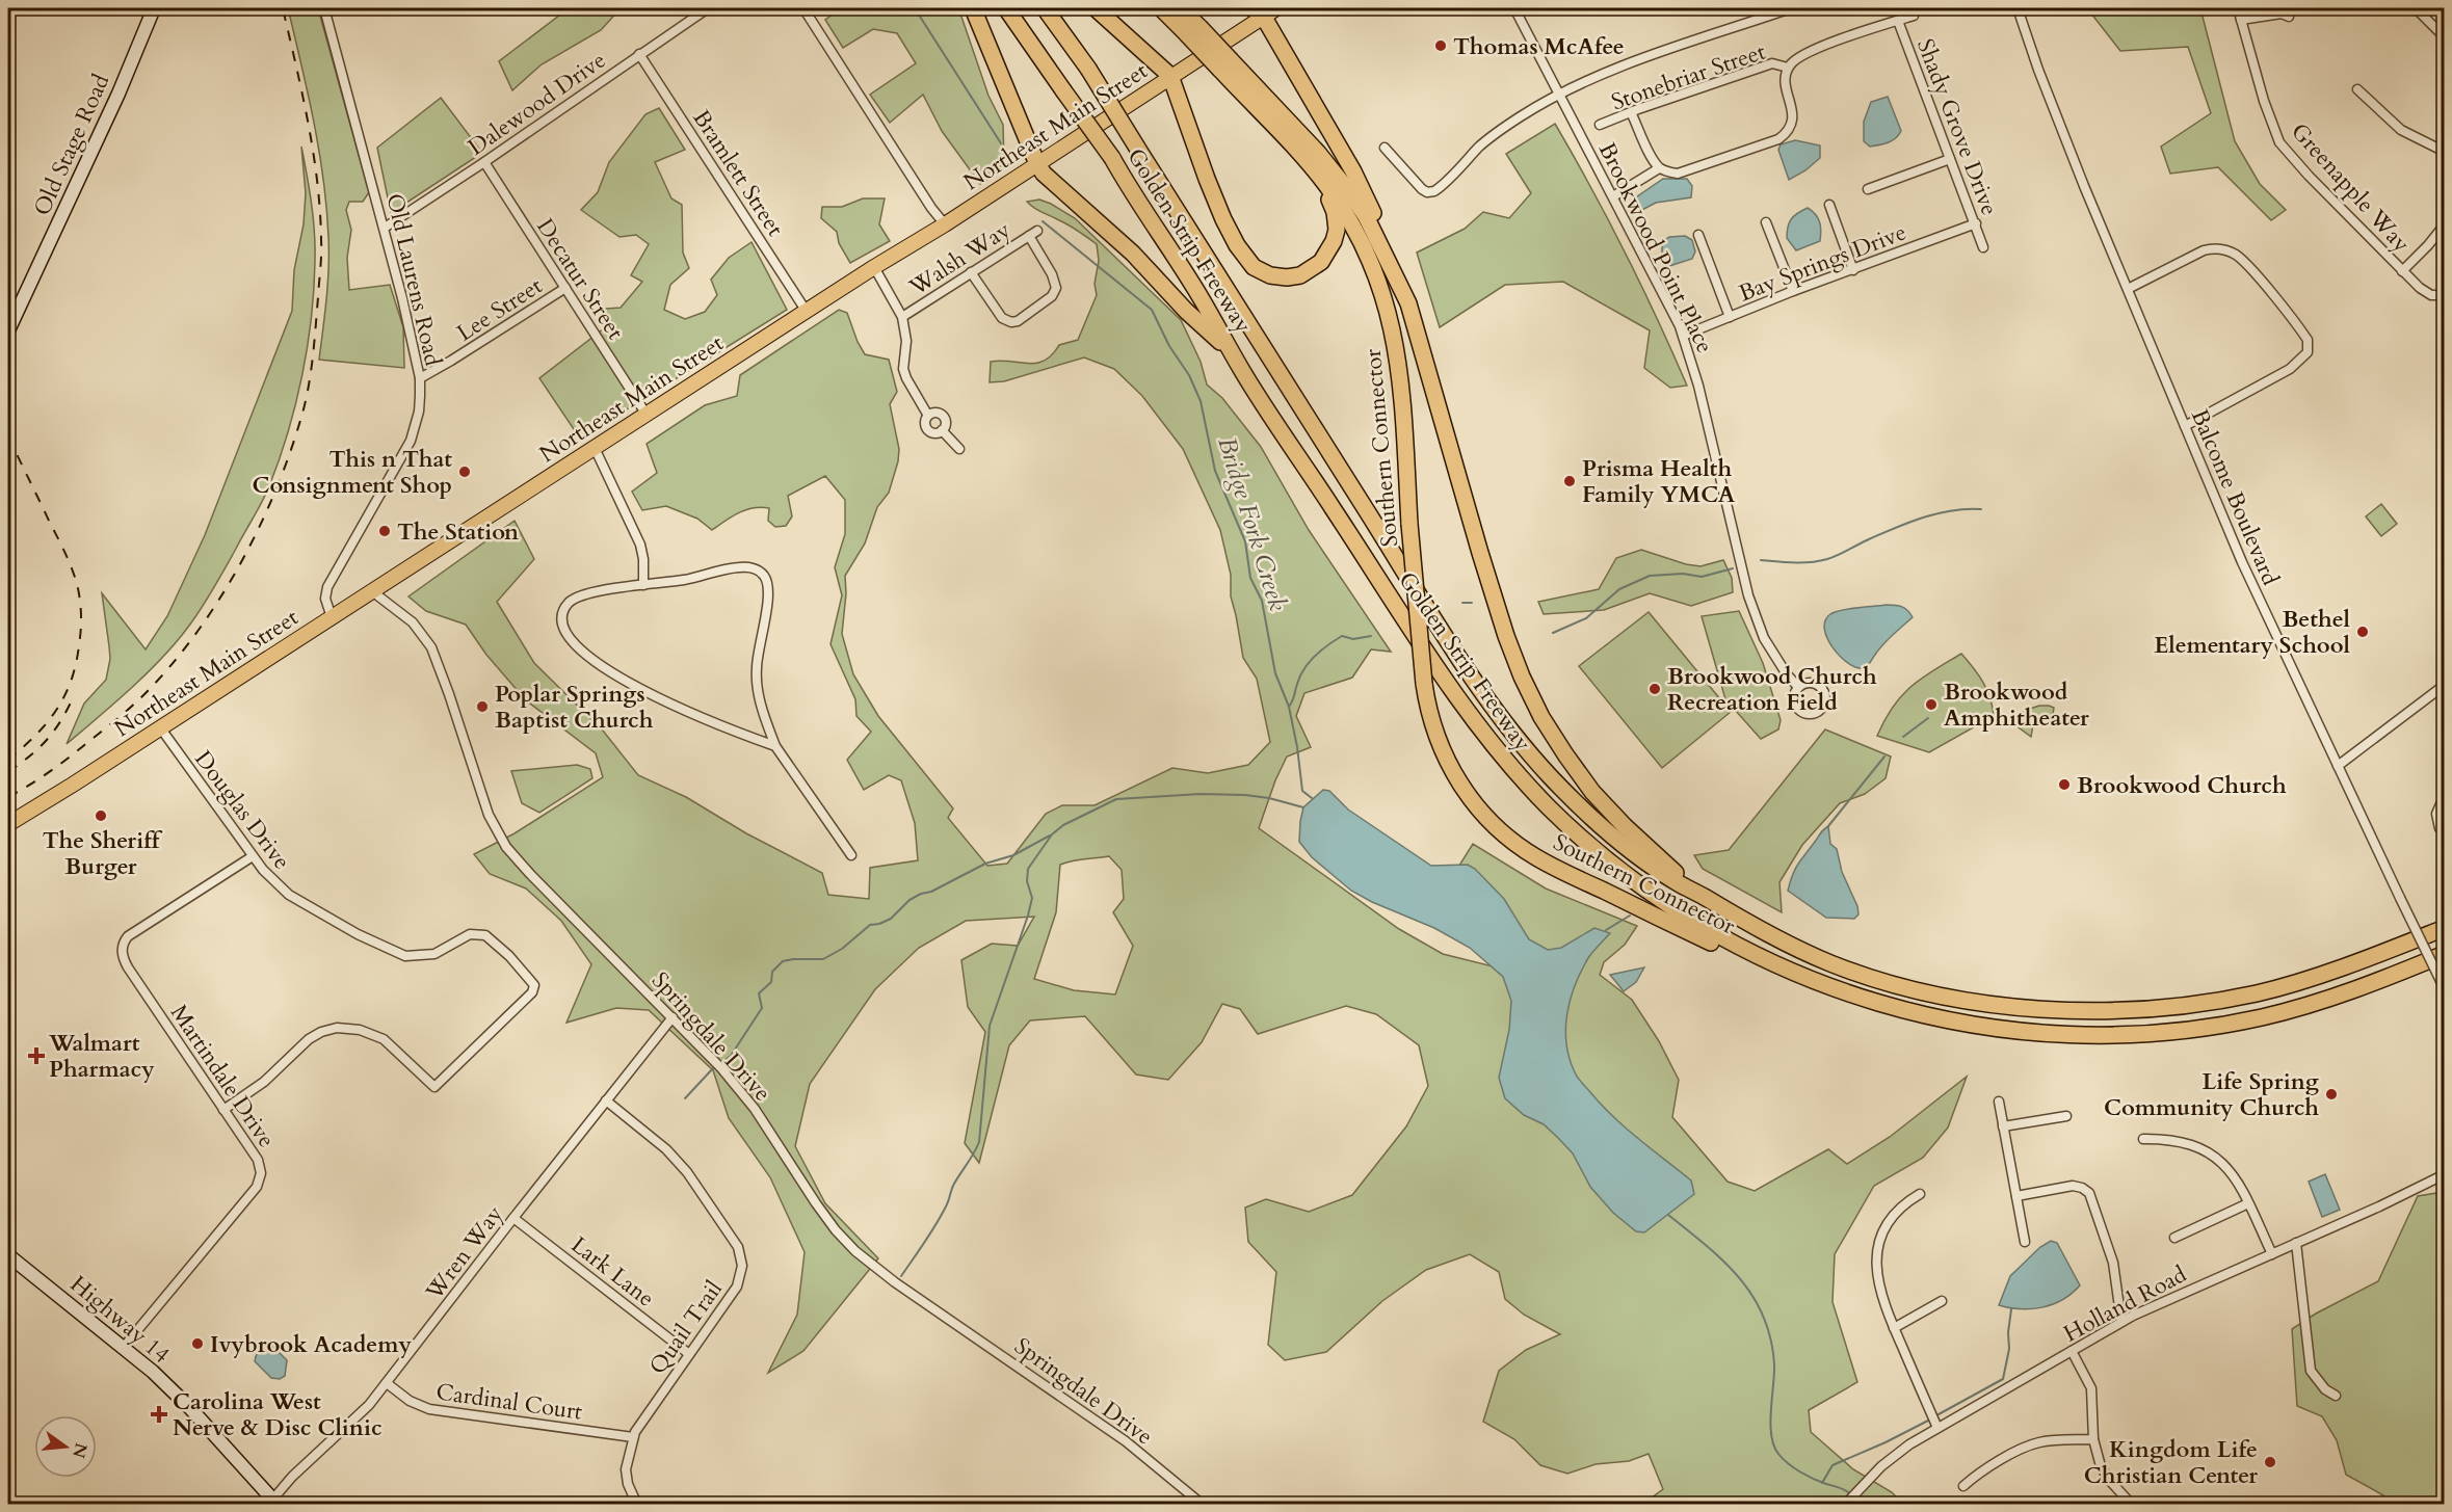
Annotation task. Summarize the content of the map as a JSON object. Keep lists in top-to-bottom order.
{
  "streets": {
    "highway": ["Golden Strip Freeway", "Southern Connector"],
    "main road": ["Northeast Main Street", "Old Stage Road", "Highway 14"],
    "street": [
      "Stonebriar Street",
      "Dalewood Drive",
      "Shady Grove Drive",
      "Bramlett Street",
      "Greenapple Way",
      "Brookwood Point Place",
      "Walsh Way",
      "Bay Springs Drive",
      "Decatur Street",
      "Old Laurens Road",
      "Lee Street",
      "Balcome Boulevard",
      "Douglas Drive",
      "Springdale Drive",
      "Martindale Drive",
      "Wren Way",
      "Lark Lane",
      "Holland Road",
      "Quail Trail",
      "Cardinal Court"
    ]
  },
  "crossings": [
    ["Dalewood Drive", "Bramlett Street"],
    ["Dalewood Drive", "Decatur Street"],
    ["Dalewood Drive", "Old Laurens Road"],
    ["Northeast Main Street", "Bramlett Street"],
    ["Northeast Main Street", "Decatur Street"],
    ["Northeast Main Street", "Old Laurens Road"],
    ["Northeast Main Street", "Douglas Drive"],
    ["Northeast Main Street", "Springdale Drive"],
    ["Shady Grove Drive", "Bay Springs Drive"],
    ["Golden Strip Freeway", "Southern Connector"],
    ["Brookwood Point Place", "Bay Springs Drive"],
    ["Decatur Street", "Lee Street"],
    ["Old Laurens Road", "Lee Street"],
    ["Douglas Drive", "Martindale Drive"],
    ["Springdale Drive", "Wren Way"],
    ["Martindale Drive", "Highway 14"],
    ["Wren Way", "Lark Lane"],
    ["Wren Way", "Highway 14"],
    ["Wren Way", "Quail Trail"],
    ["Wren Way", "Cardinal Court"],
    ["Lark Lane", "Quail Trail"],
    ["Quail Trail", "Cardinal Court"]
  ],
  "water": ["Bridge Fork Creek"],
  "places": {
    "other": [
      "Thomas McAfee",
      "This n That Consignment Shop",
      "Prisma Health Family YMCA",
      "The Station",
      "Bethel Elementary School",
      "Brookwood Church Recreation Field",
      "Brookwood Amphitheater",
      "Poplar Springs Baptist Church",
      "Brookwood Church",
      "The Sheriff Burger",
      "Life Spring Community Church",
      "Ivybrook Academy",
      "Kingdom Life Christian Center"
    ],
    "health": ["Walmart Pharmacy", "Carolina West Nerve & Disc Clinic"]
  },
  "north": "right"
}
